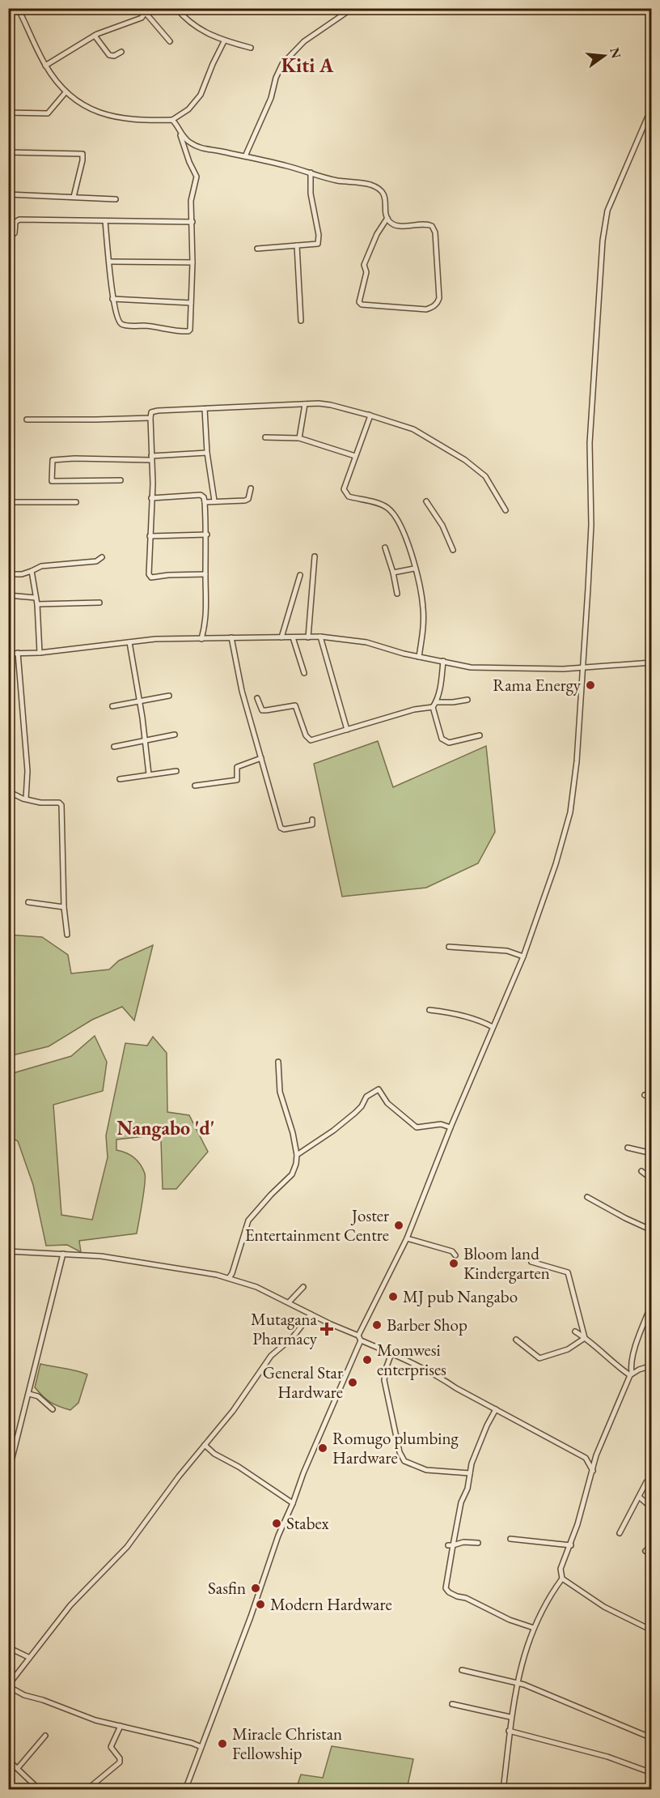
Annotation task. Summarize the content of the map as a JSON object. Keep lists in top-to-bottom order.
{
  "districts": ["Kiti A", "Nangabo 'd'"],
  "places": {
    "other": [
      "Rama Energy",
      "Joster Entertainment Centre",
      "Bloom land Kindergarten",
      "MJ pub Nangabo",
      "Barber Shop",
      "Momwesi enterprises",
      "General Star Hardware",
      "Romugo plumbing Hardware",
      "Stabex",
      "Sasfin",
      "Modern Hardware",
      "Miracle Christan Fellowship"
    ],
    "health": ["Mutagana Pharmacy"]
  },
  "north": "right"
}
